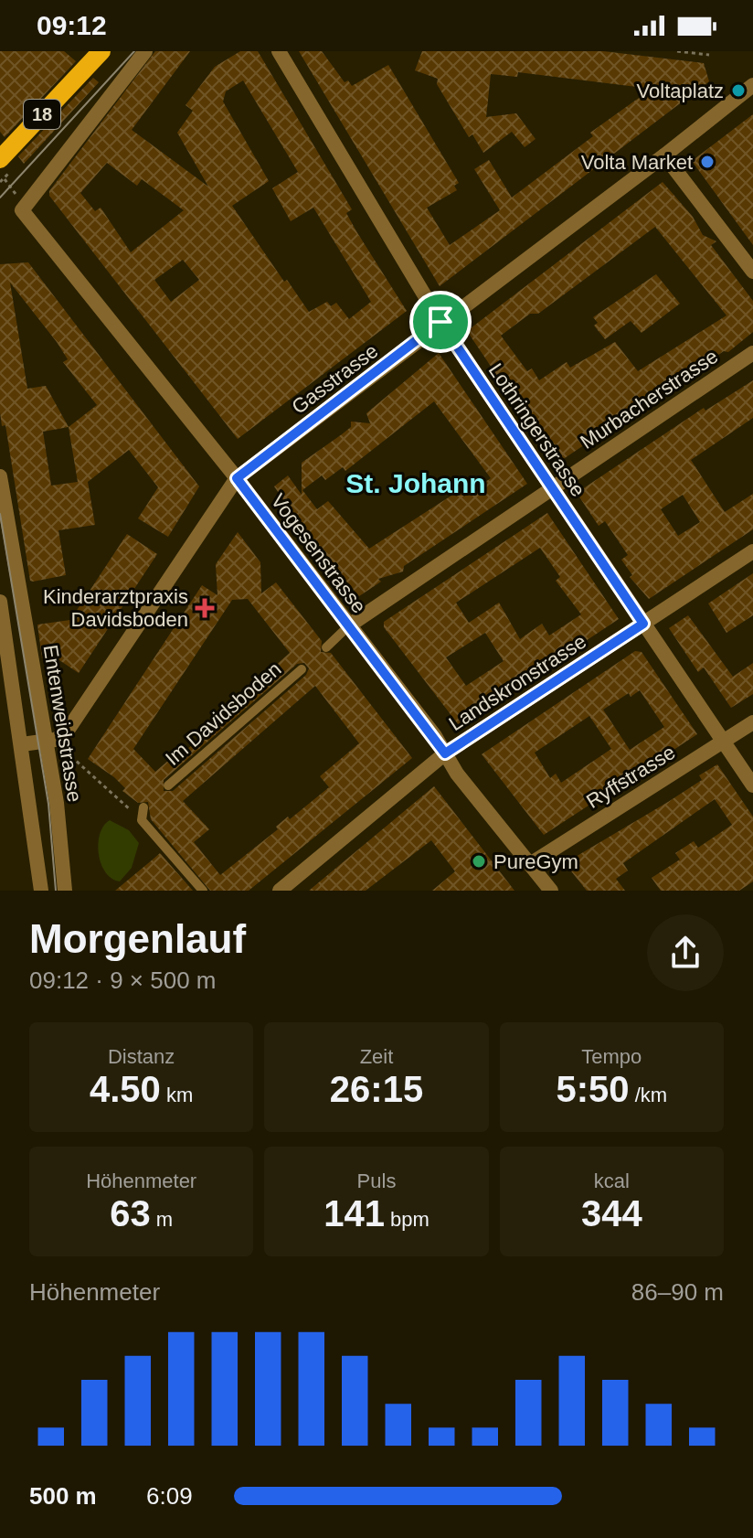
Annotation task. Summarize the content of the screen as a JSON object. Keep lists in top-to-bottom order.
{
  "streets": {
    "main road": ["18"],
    "street": [
      "Gasstrasse",
      "Murbacherstrasse",
      "Lothringerstrasse",
      "Vogesenstrasse",
      "Landskronstrasse",
      "Entenweidstrasse",
      "Ryffstrasse"
    ],
    "lane": ["Im Davidsboden"]
  },
  "crossings": [
    ["Gasstrasse", "Lothringerstrasse"],
    ["Gasstrasse", "Vogesenstrasse"],
    ["Gasstrasse", "Entenweidstrasse"],
    ["Murbacherstrasse", "Lothringerstrasse"],
    ["Murbacherstrasse", "Vogesenstrasse"],
    ["Lothringerstrasse", "Landskronstrasse"],
    ["Lothringerstrasse", "Ryffstrasse"],
    ["Vogesenstrasse", "Landskronstrasse"],
    ["Vogesenstrasse", "Ryffstrasse"]
  ],
  "districts": ["St. Johann"],
  "places": {
    "other": ["Voltaplatz", "Volta Market", "PureGym"],
    "health": ["Kinderarztpraxis Davidsboden"]
  },
  "page": {
    "status": "09:12",
    "heading": ["Morgenlauf", "09:12 · 9 × 500 m"],
    "stats": [
      ["Distanz", "4.50 km"],
      ["Zeit", "26:15"],
      ["Tempo", "5:50 /km"],
      ["Höhenmeter", "63 m"],
      ["Puls", "141 bpm"],
      ["kcal", "344"]
    ],
    "chart": ["Höhenmeter", "86–90 m"],
    "list": [
      {
        "name": "500 m",
        "note": "6:09"
      }
    ]
  }
}
